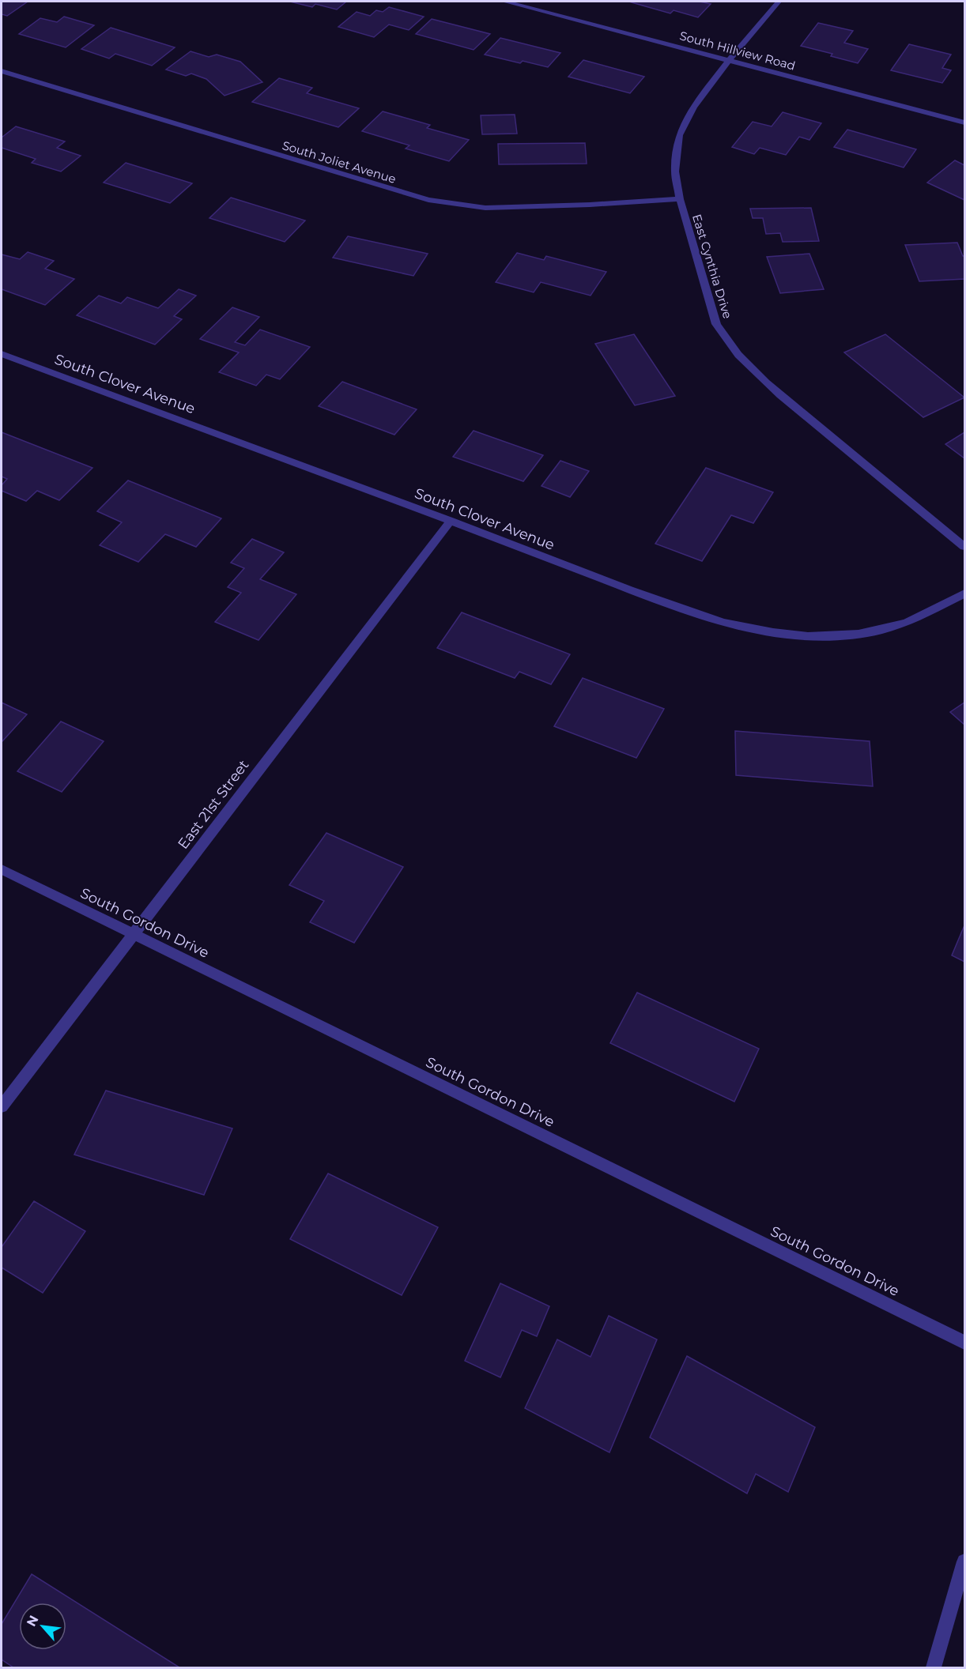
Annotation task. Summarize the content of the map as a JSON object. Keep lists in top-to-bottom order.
{
  "streets": {
    "street": [
      "South Hillview Road",
      "South Joliet Avenue",
      "East Cynthia Drive",
      "South Clover Avenue",
      "East 21st Street",
      "South Gordon Drive"
    ]
  },
  "crossings": [
    ["South Hillview Road", "East Cynthia Drive"],
    ["South Joliet Avenue", "East Cynthia Drive"],
    ["South Clover Avenue", "East 21st Street"],
    ["East 21st Street", "South Gordon Drive"]
  ],
  "north": "top left"
}
